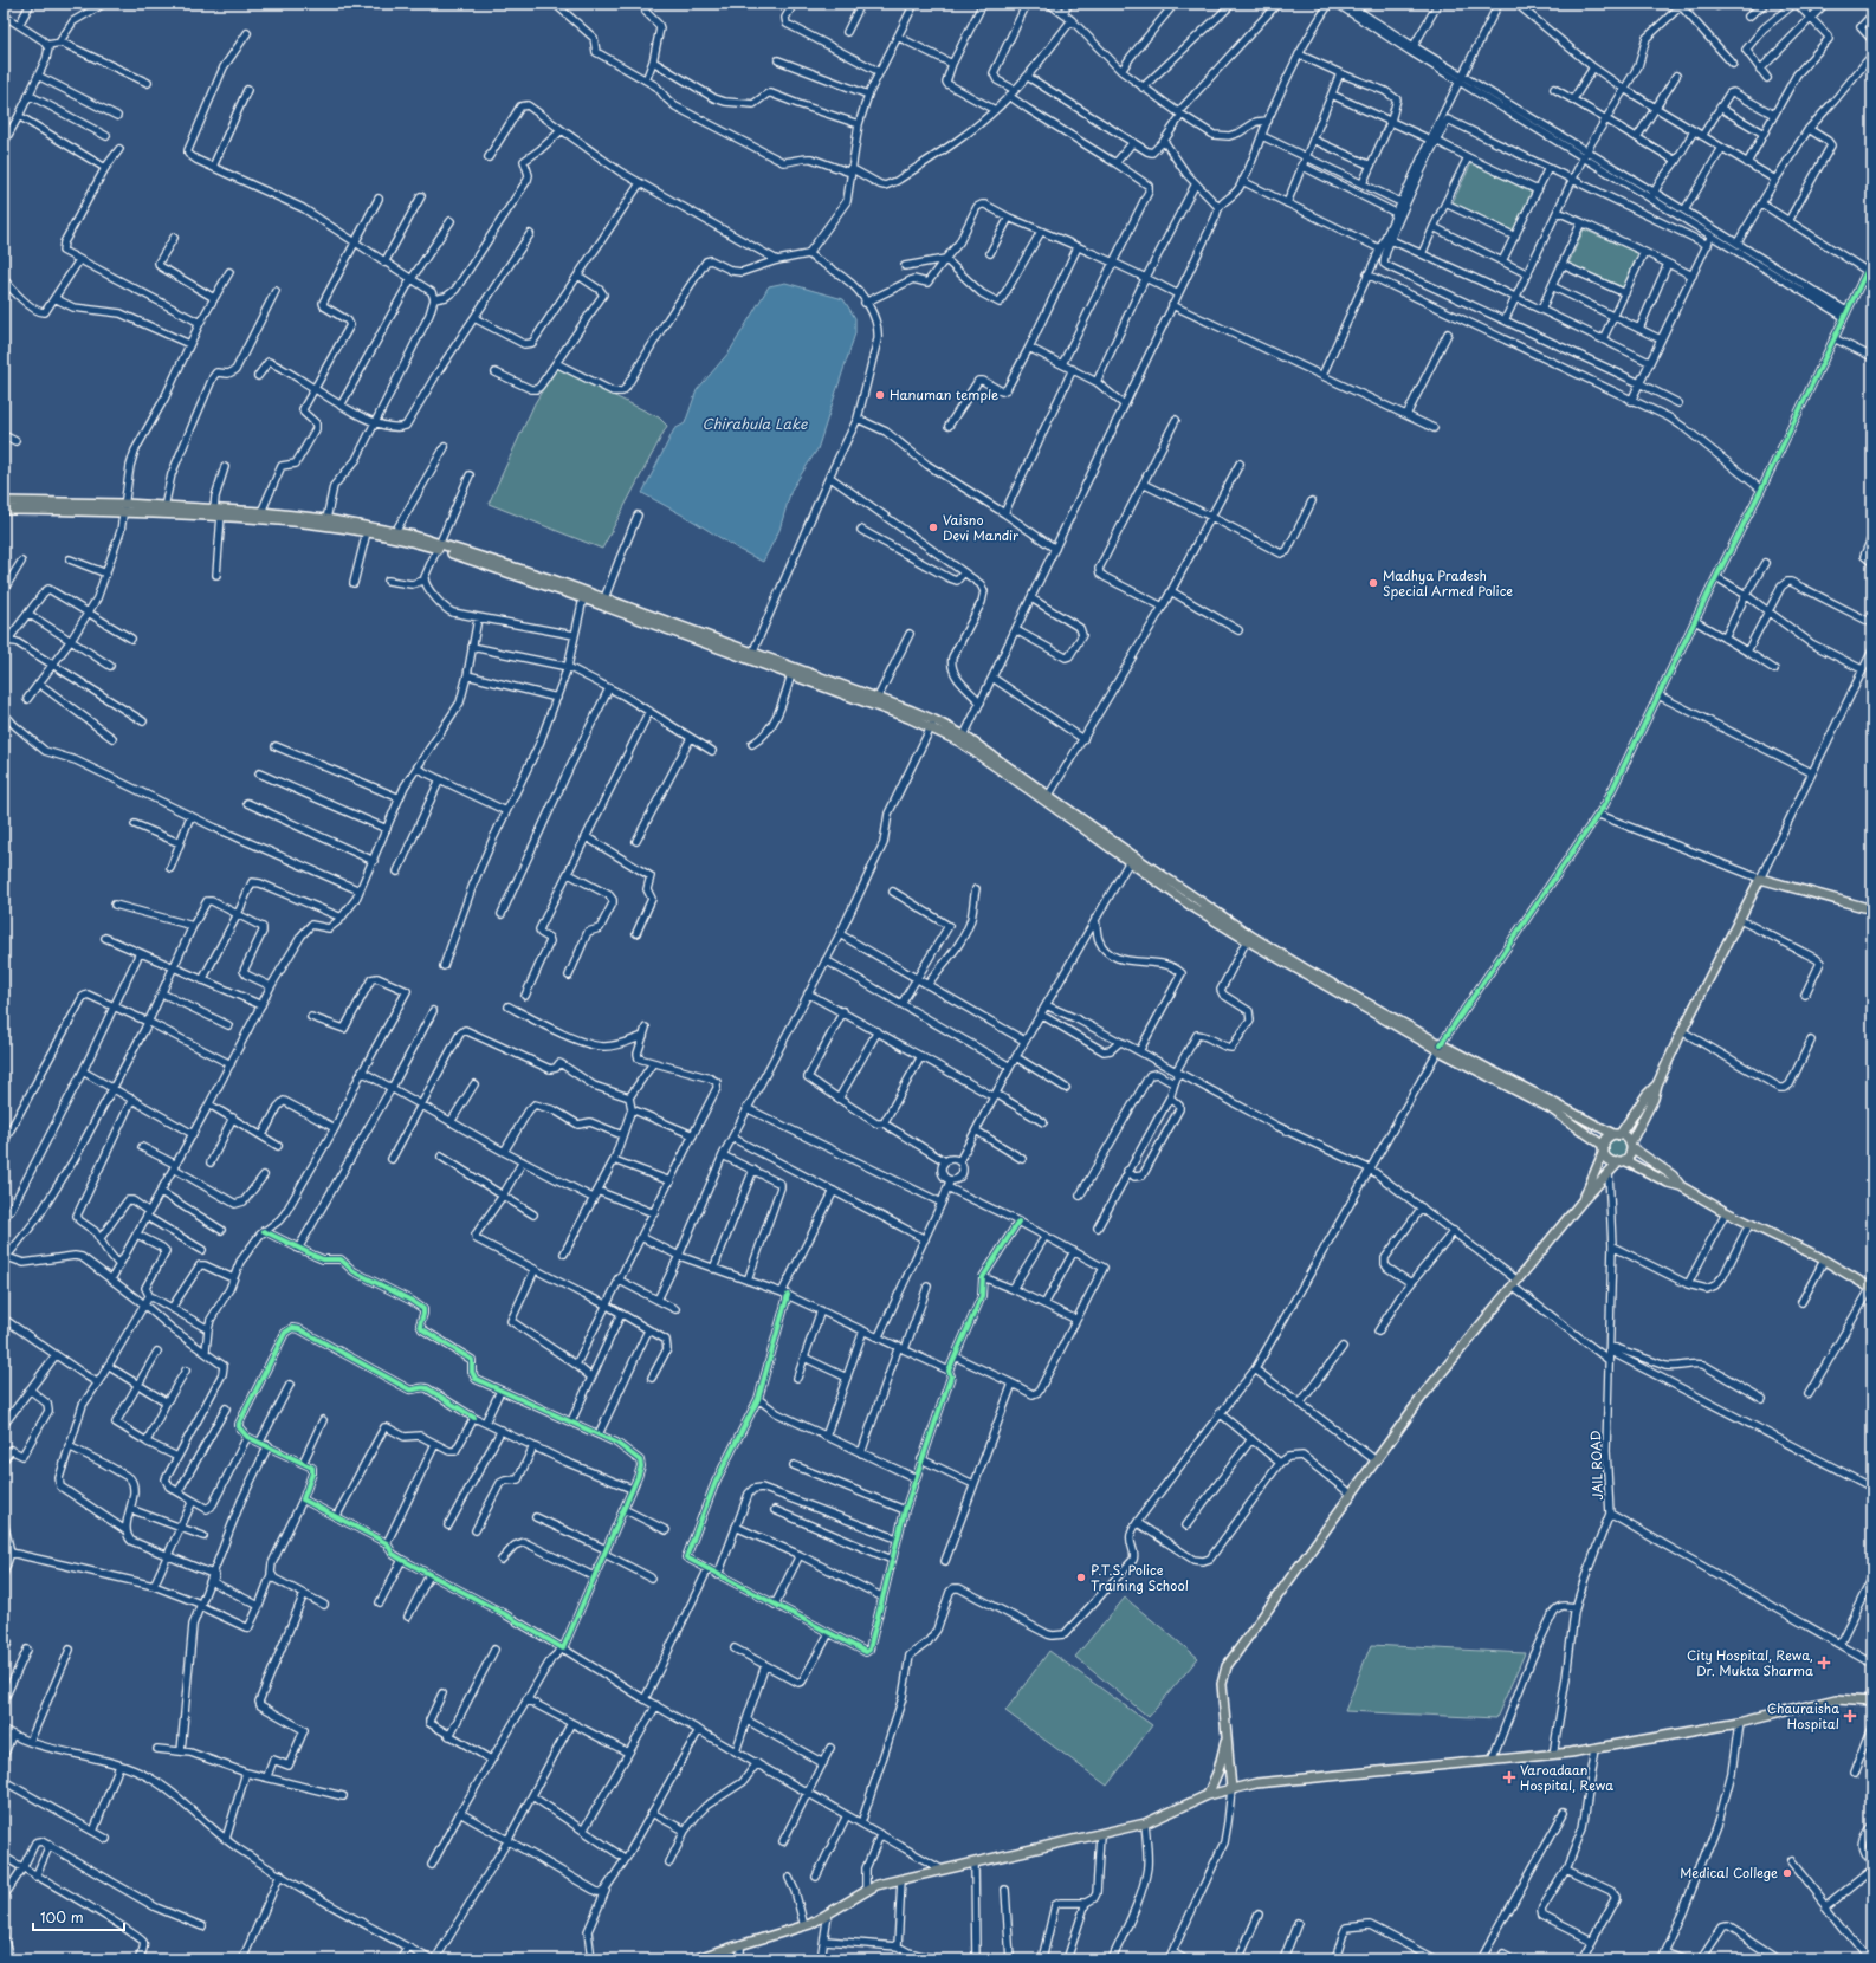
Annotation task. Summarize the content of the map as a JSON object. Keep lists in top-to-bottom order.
{
  "streets": {
    "street": ["JAIL ROAD"]
  },
  "water": ["Chirahula Lake"],
  "places": {
    "other": [
      "Hanuman temple",
      "Vaisno Devi Mandir",
      "Madhya Pradesh Special Armed Police",
      "P.T.S. Police Training School",
      "Medical College"
    ],
    "health": ["City Hospital, Rewa, Dr. Mukta Sharma", "Chauraisha Hospital", "Varoadaan Hospital, Rewa"]
  },
  "scale_bar": "100 m"
}
